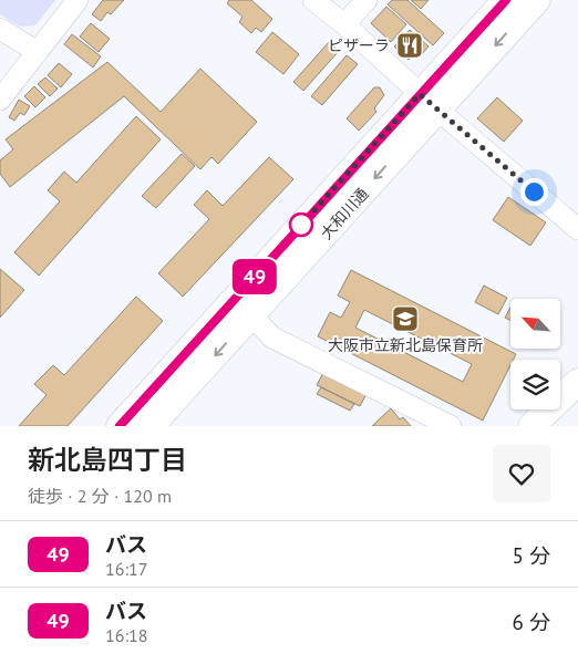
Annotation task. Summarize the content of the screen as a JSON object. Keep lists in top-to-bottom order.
{
  "streets": {
    "street": ["大和川通"]
  },
  "places": {
    "restaurant": ["ピザーラ"],
    "school or university": ["大阪市立新北島保育所"]
  },
  "lines": ["bus line 49"],
  "north": "top left",
  "page": {
    "on_map": "49",
    "heading": ["新北島四丁目", "徒歩 · 2 分 · 120 m"],
    "list": [
      {
        "mark": "49",
        "name": "バス",
        "note": "16:17",
        "value": "5 分"
      },
      {
        "mark": "49",
        "name": "バス",
        "note": "16:18",
        "value": "6 分"
      }
    ]
  }
}
